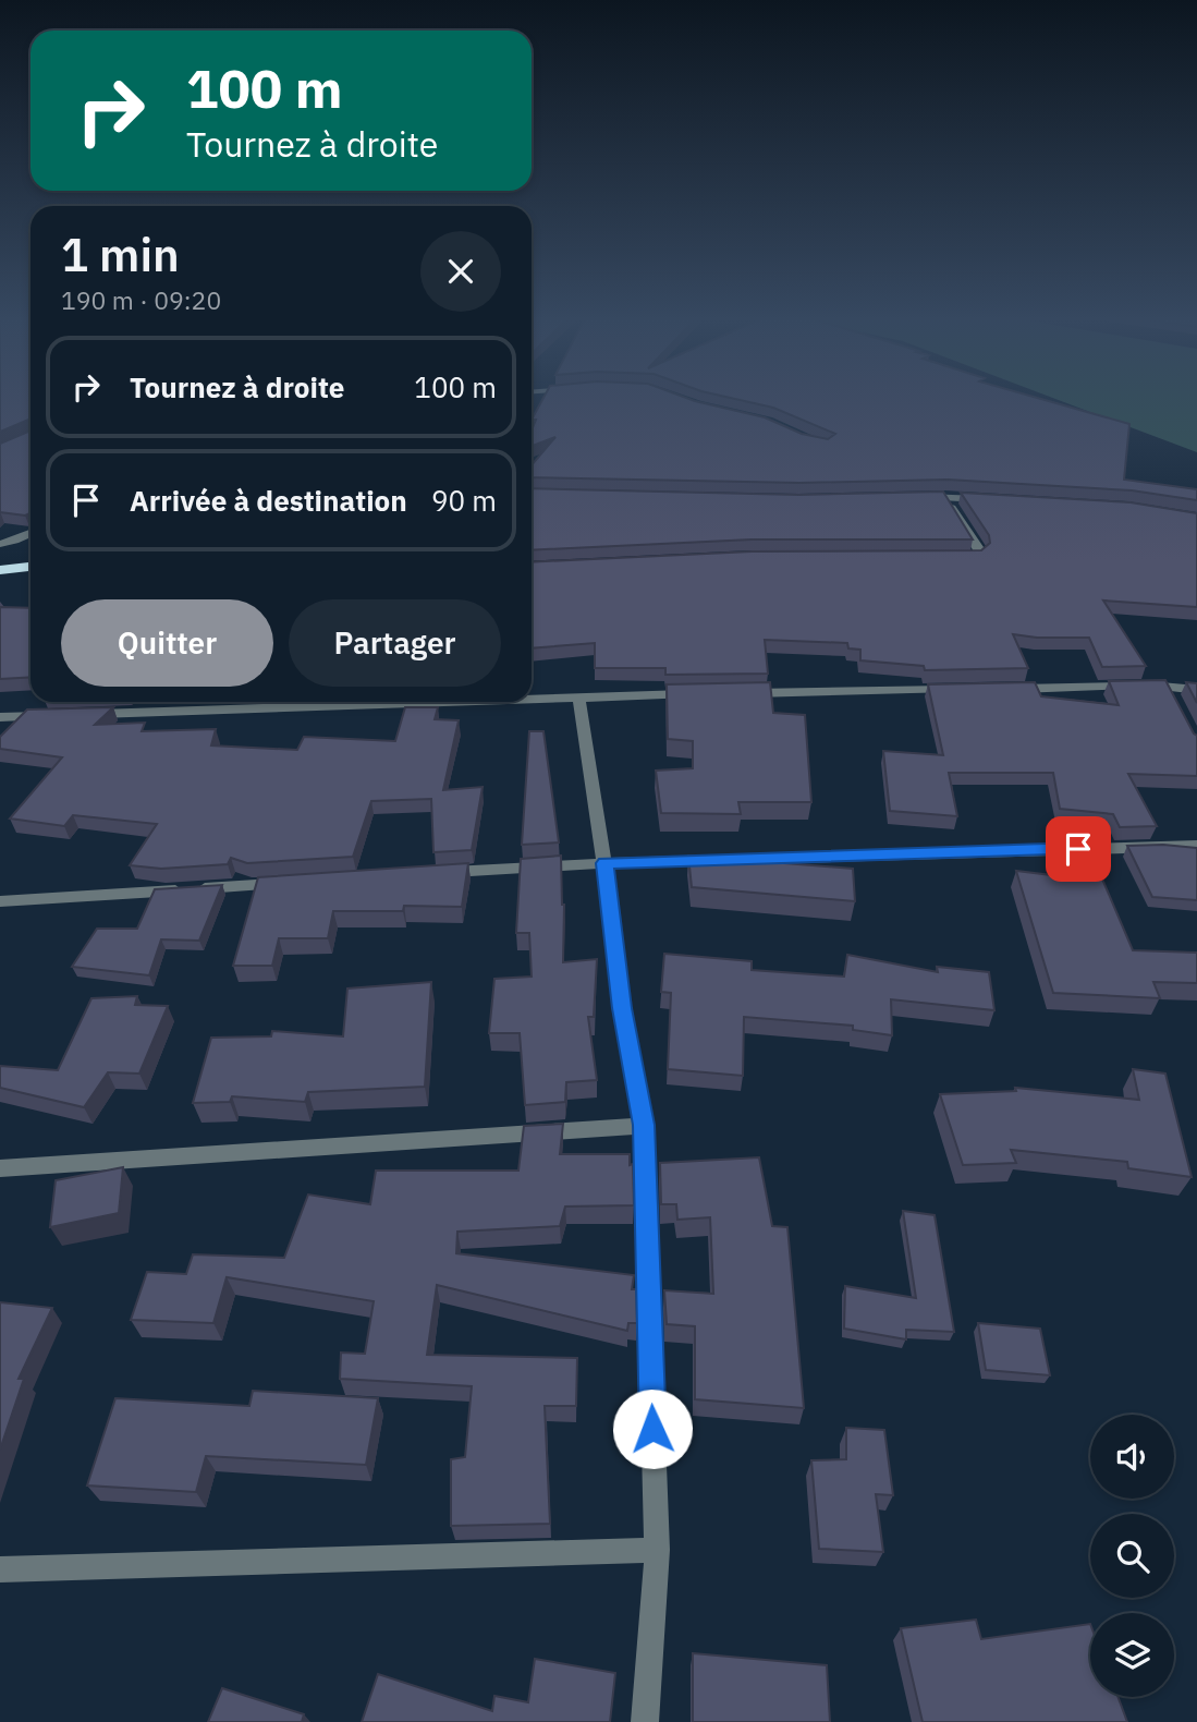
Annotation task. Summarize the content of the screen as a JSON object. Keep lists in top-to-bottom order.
{
  "page": {
    "turn": ["100 m", "Tournez à droite"],
    "heading": ["1 min", "190 m · 09:20"],
    "list": [
      {
        "name": "Tournez à droite",
        "value": "100 m"
      },
      {
        "name": "Arrivée à destination",
        "value": "90 m"
      }
    ],
    "buttons": ["Quitter", "Partager"]
  }
}
